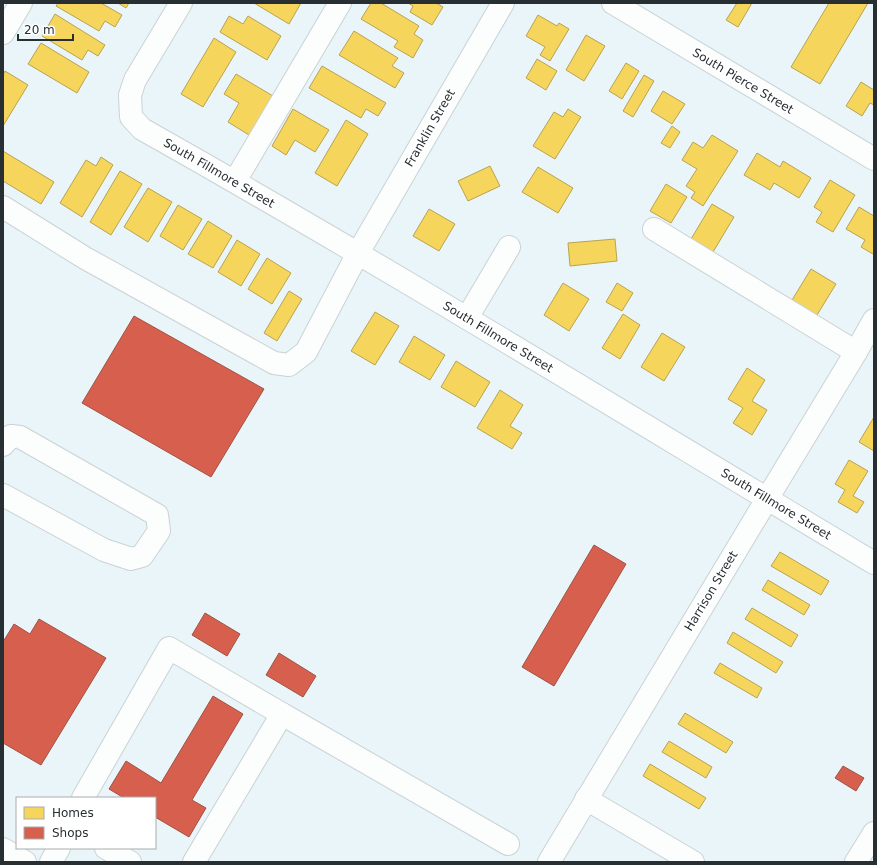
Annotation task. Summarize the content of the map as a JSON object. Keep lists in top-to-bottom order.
{
  "streets": {
    "street": [
      "South Pierce Street",
      "Franklin Street",
      "South Fillmore Street",
      "Harrison Street"
    ]
  },
  "crossings": [
    ["Franklin Street", "South Fillmore Street"],
    ["South Fillmore Street", "Harrison Street"]
  ],
  "legend": ["Homes", "Shops"],
  "scale_bar": "20 m"
}
